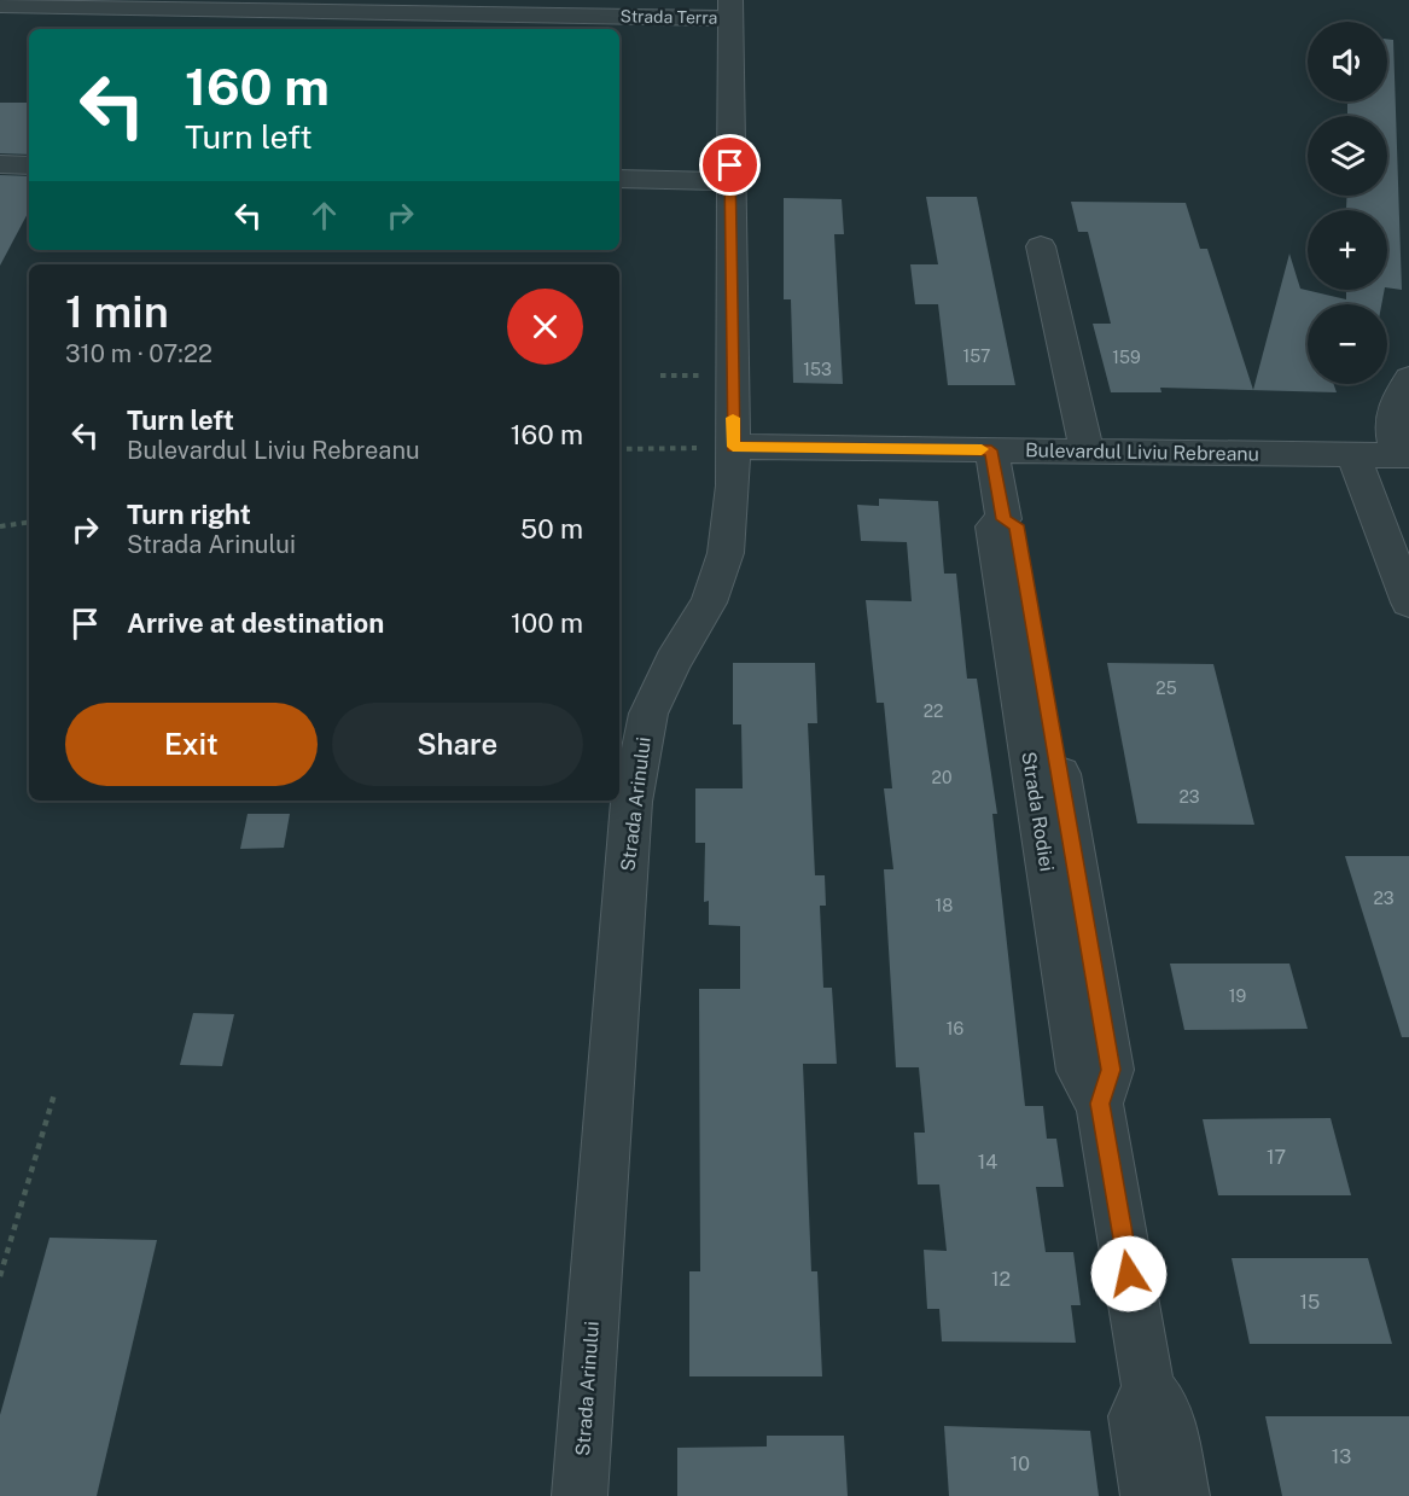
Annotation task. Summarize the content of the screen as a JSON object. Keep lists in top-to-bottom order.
{
  "streets": {
    "street": [
      "Strada Terra",
      "Bulevardul Liviu Rebreanu",
      "Strada Arinului",
      "Strada Rodiei"
    ]
  },
  "crossings": [
    ["Strada Terra", "Strada Arinului"],
    ["Bulevardul Liviu Rebreanu", "Strada Arinului"],
    ["Bulevardul Liviu Rebreanu", "Strada Rodiei"]
  ],
  "house_numbers": [
    "157",
    "159",
    "153",
    "25",
    "22",
    "20",
    "23",
    "23",
    "18",
    "19",
    "16",
    "17",
    "14",
    "12",
    "15",
    "13",
    "10"
  ],
  "page": {
    "map_buttons": ["+", "−"],
    "turn": ["160 m", "Turn left"],
    "heading": ["1 min", "310 m · 07:22"],
    "list": [
      {
        "name": "Turn left",
        "note": "Bulevardul Liviu Rebreanu",
        "value": "160 m"
      },
      {
        "name": "Turn right",
        "note": "Strada Arinului",
        "value": "50 m"
      },
      {
        "name": "Arrive at destination",
        "value": "100 m"
      }
    ],
    "buttons": ["Exit", "Share"]
  }
}
